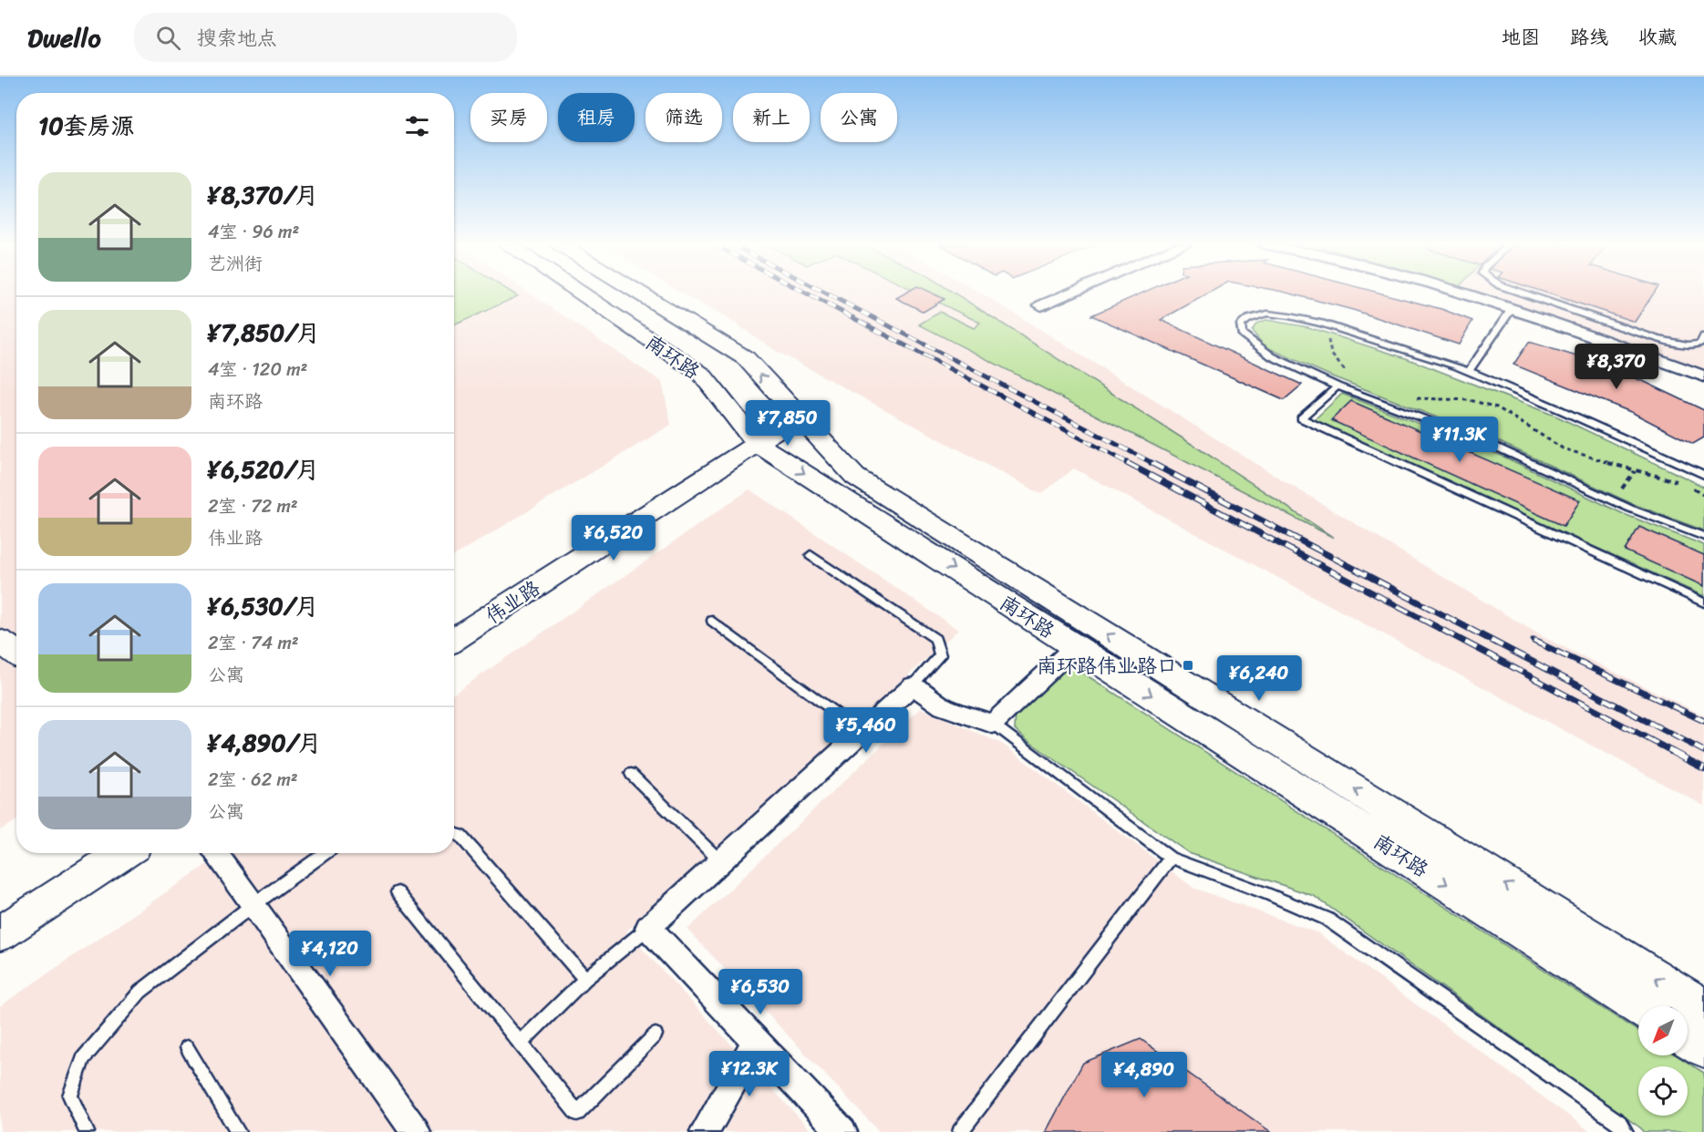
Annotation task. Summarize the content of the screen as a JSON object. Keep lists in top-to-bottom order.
{
  "streets": {
    "main road": ["南环路", "伟业路"]
  },
  "crossings": [
    ["南环路", "伟业路"]
  ],
  "places": {
    "transit": ["南环路伟业路口"]
  },
  "north": "bottom left",
  "page": {
    "header": "Dwello",
    "search": "搜索地点",
    "nav": ["地图", "路线", "收藏"],
    "chip": [
      "买房",
      "租房",
      "筛选",
      "新上",
      "公寓"
    ],
    "heading": "10套房源",
    "list": [
      {
        "name": "¥8,370/月",
        "note": "4室 · 96 m² · 艺洲街"
      },
      {
        "name": "¥7,850/月",
        "note": "4室 · 120 m² · 南环路"
      },
      {
        "name": "¥6,520/月",
        "note": "2室 · 72 m² · 伟业路"
      },
      {
        "name": "¥6,530/月",
        "note": "2室 · 74 m² · 公寓"
      },
      {
        "name": "¥4,890/月",
        "note": "2室 · 62 m² · 公寓"
      }
    ],
    "price": [
      "¥8,370",
      "¥7,850",
      "¥11.3K",
      "¥6,520",
      "¥6,240",
      "¥5,460",
      "¥4,120",
      "¥6,530",
      "¥12.3K",
      "¥4,890"
    ]
  }
}
